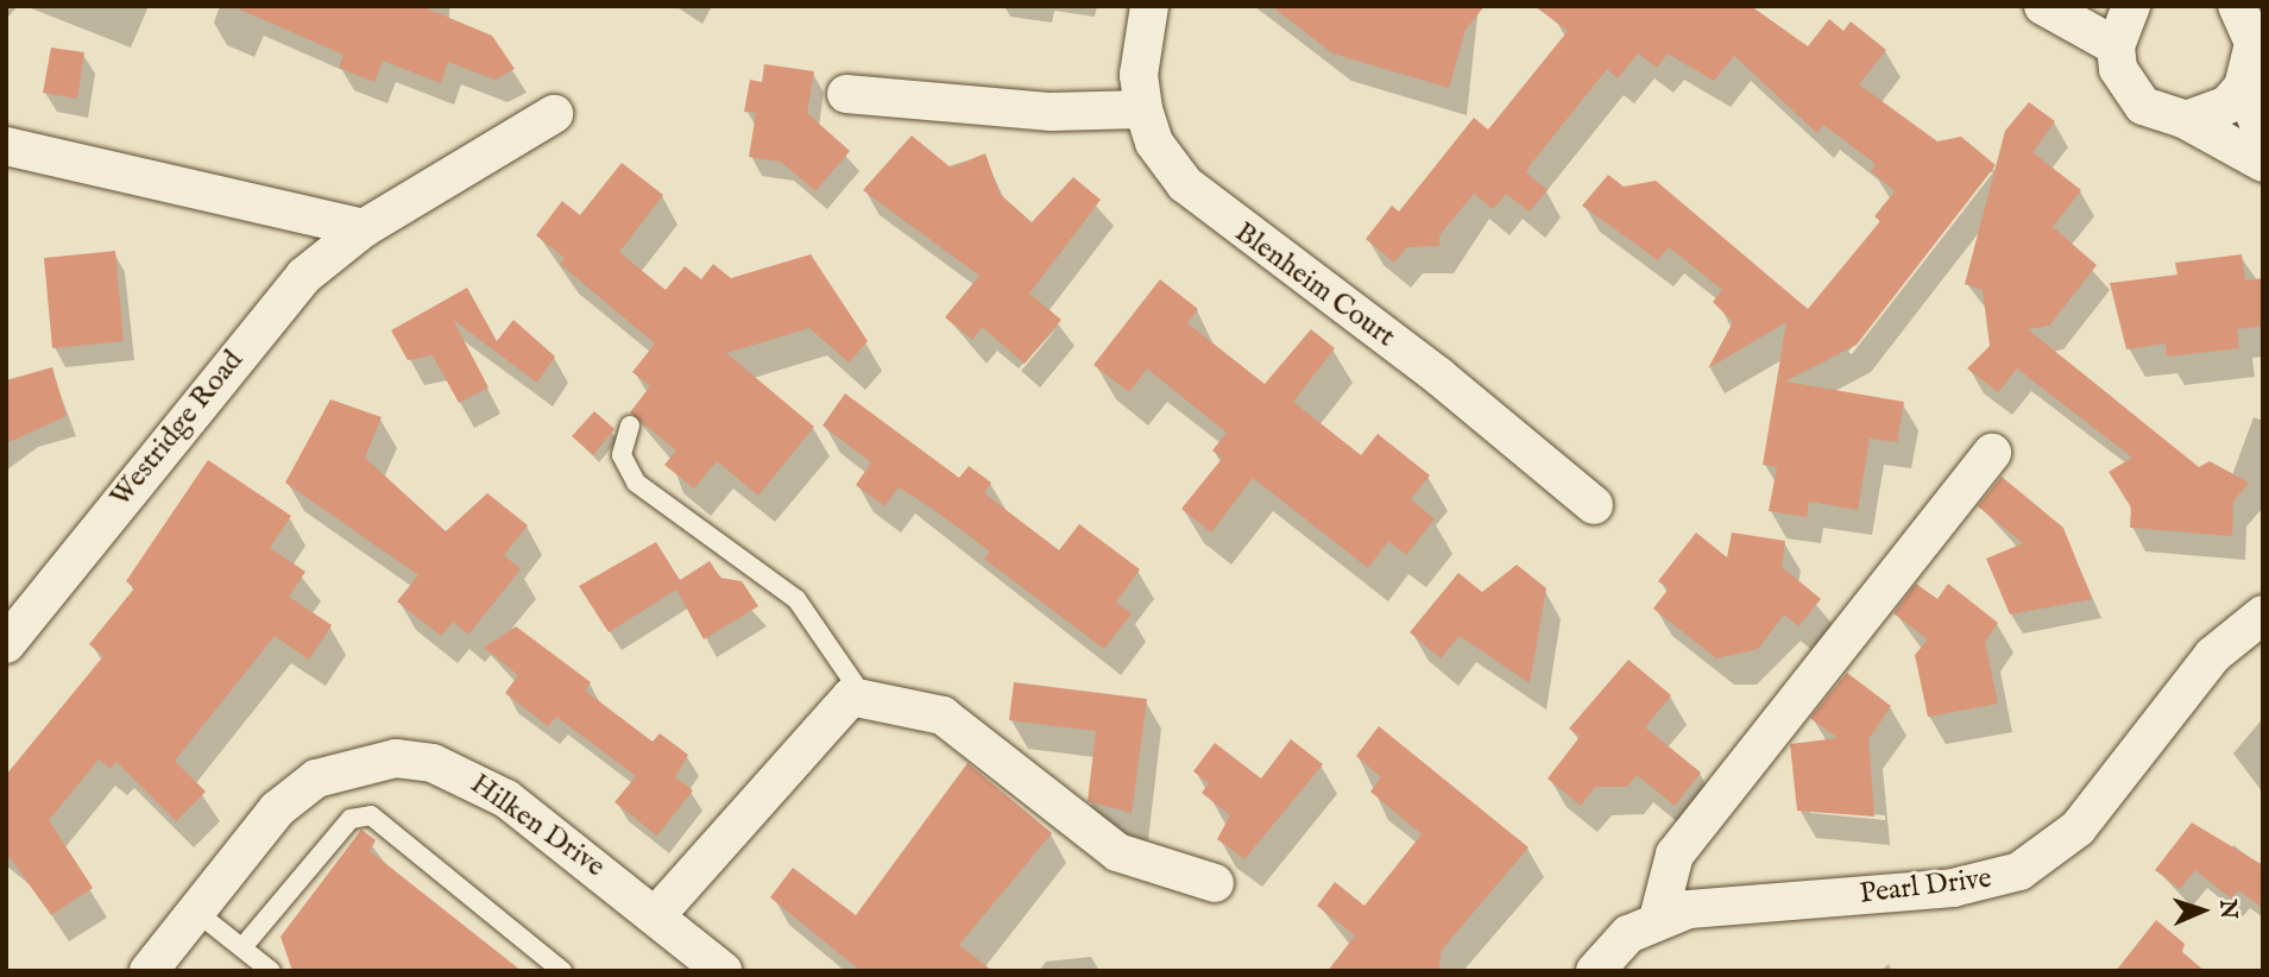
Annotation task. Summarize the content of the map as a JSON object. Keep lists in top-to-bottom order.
{
  "streets": {
    "street": [
      "Blenheim Court",
      "Westridge Road",
      "Hilken Drive",
      "Pearl Drive"
    ]
  },
  "north": "right"
}
